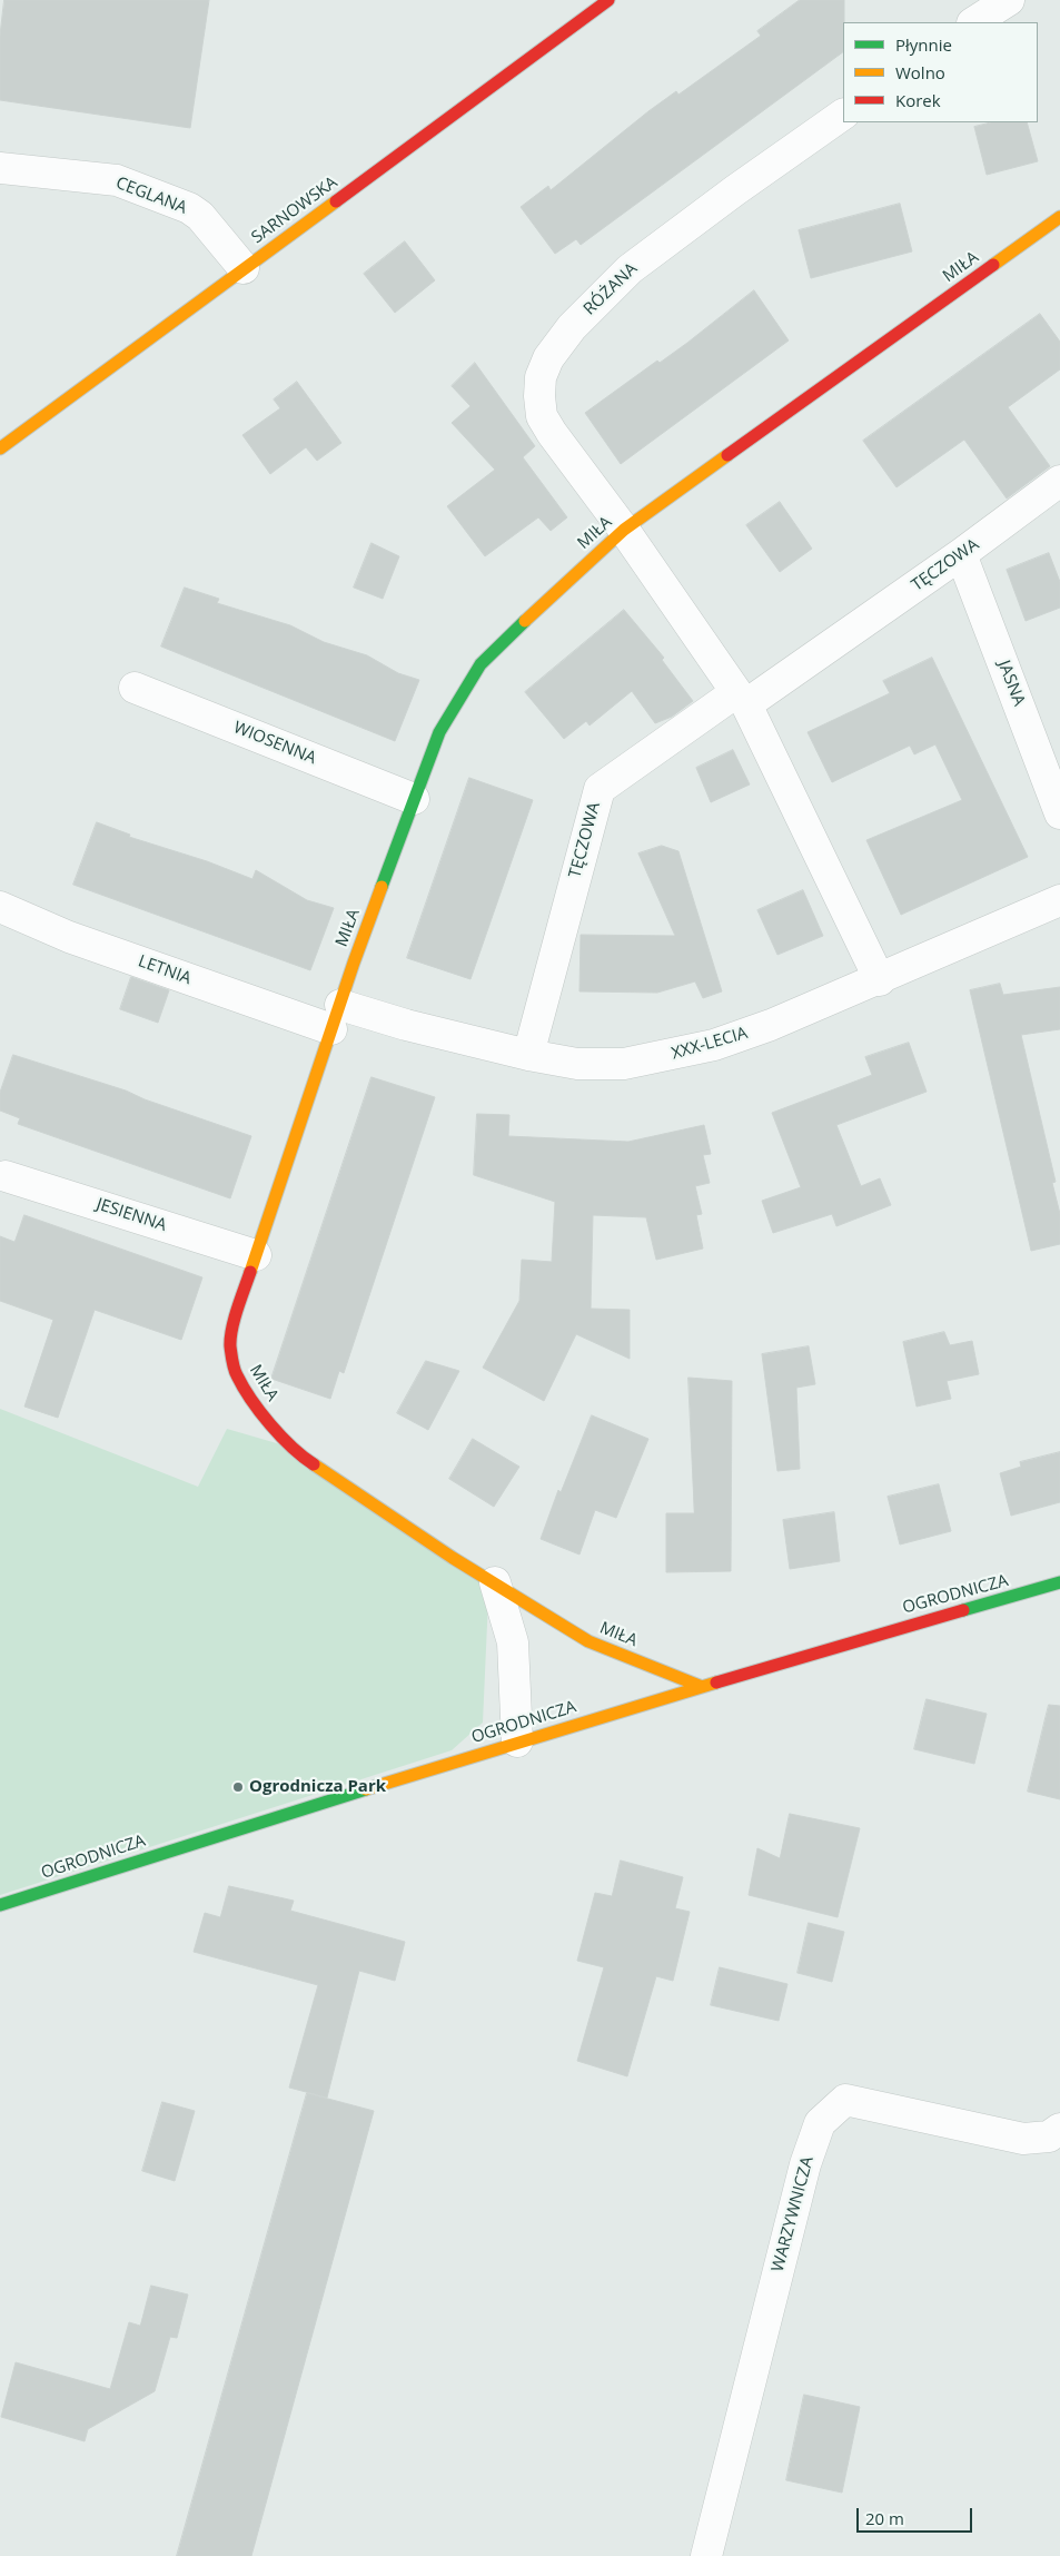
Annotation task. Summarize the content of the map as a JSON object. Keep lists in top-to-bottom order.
{
  "streets": {
    "street": [
      "CEGLANA",
      "SARNOWSKA",
      "MIŁA",
      "RÓŻANA",
      "TĘCZOWA",
      "JASNA",
      "WIOSENNA",
      "LETNIA",
      "XXX-LECIA",
      "JESIENNA",
      "OGRODNICZA",
      "WARZYWNICZA"
    ]
  },
  "crossings": [
    ["CEGLANA", "SARNOWSKA"],
    ["MIŁA", "RÓŻANA"],
    ["MIŁA", "WIOSENNA"],
    ["MIŁA", "LETNIA"],
    ["MIŁA", "XXX-LECIA"],
    ["MIŁA", "JESIENNA"],
    ["MIŁA", "OGRODNICZA"],
    ["TĘCZOWA", "JASNA"],
    ["TĘCZOWA", "XXX-LECIA"],
    ["LETNIA", "XXX-LECIA"]
  ],
  "places": ["Ogrodnicza Park"],
  "legend": ["Płynnie", "Wolno", "Korek"],
  "scale_bar": "20 m"
}
